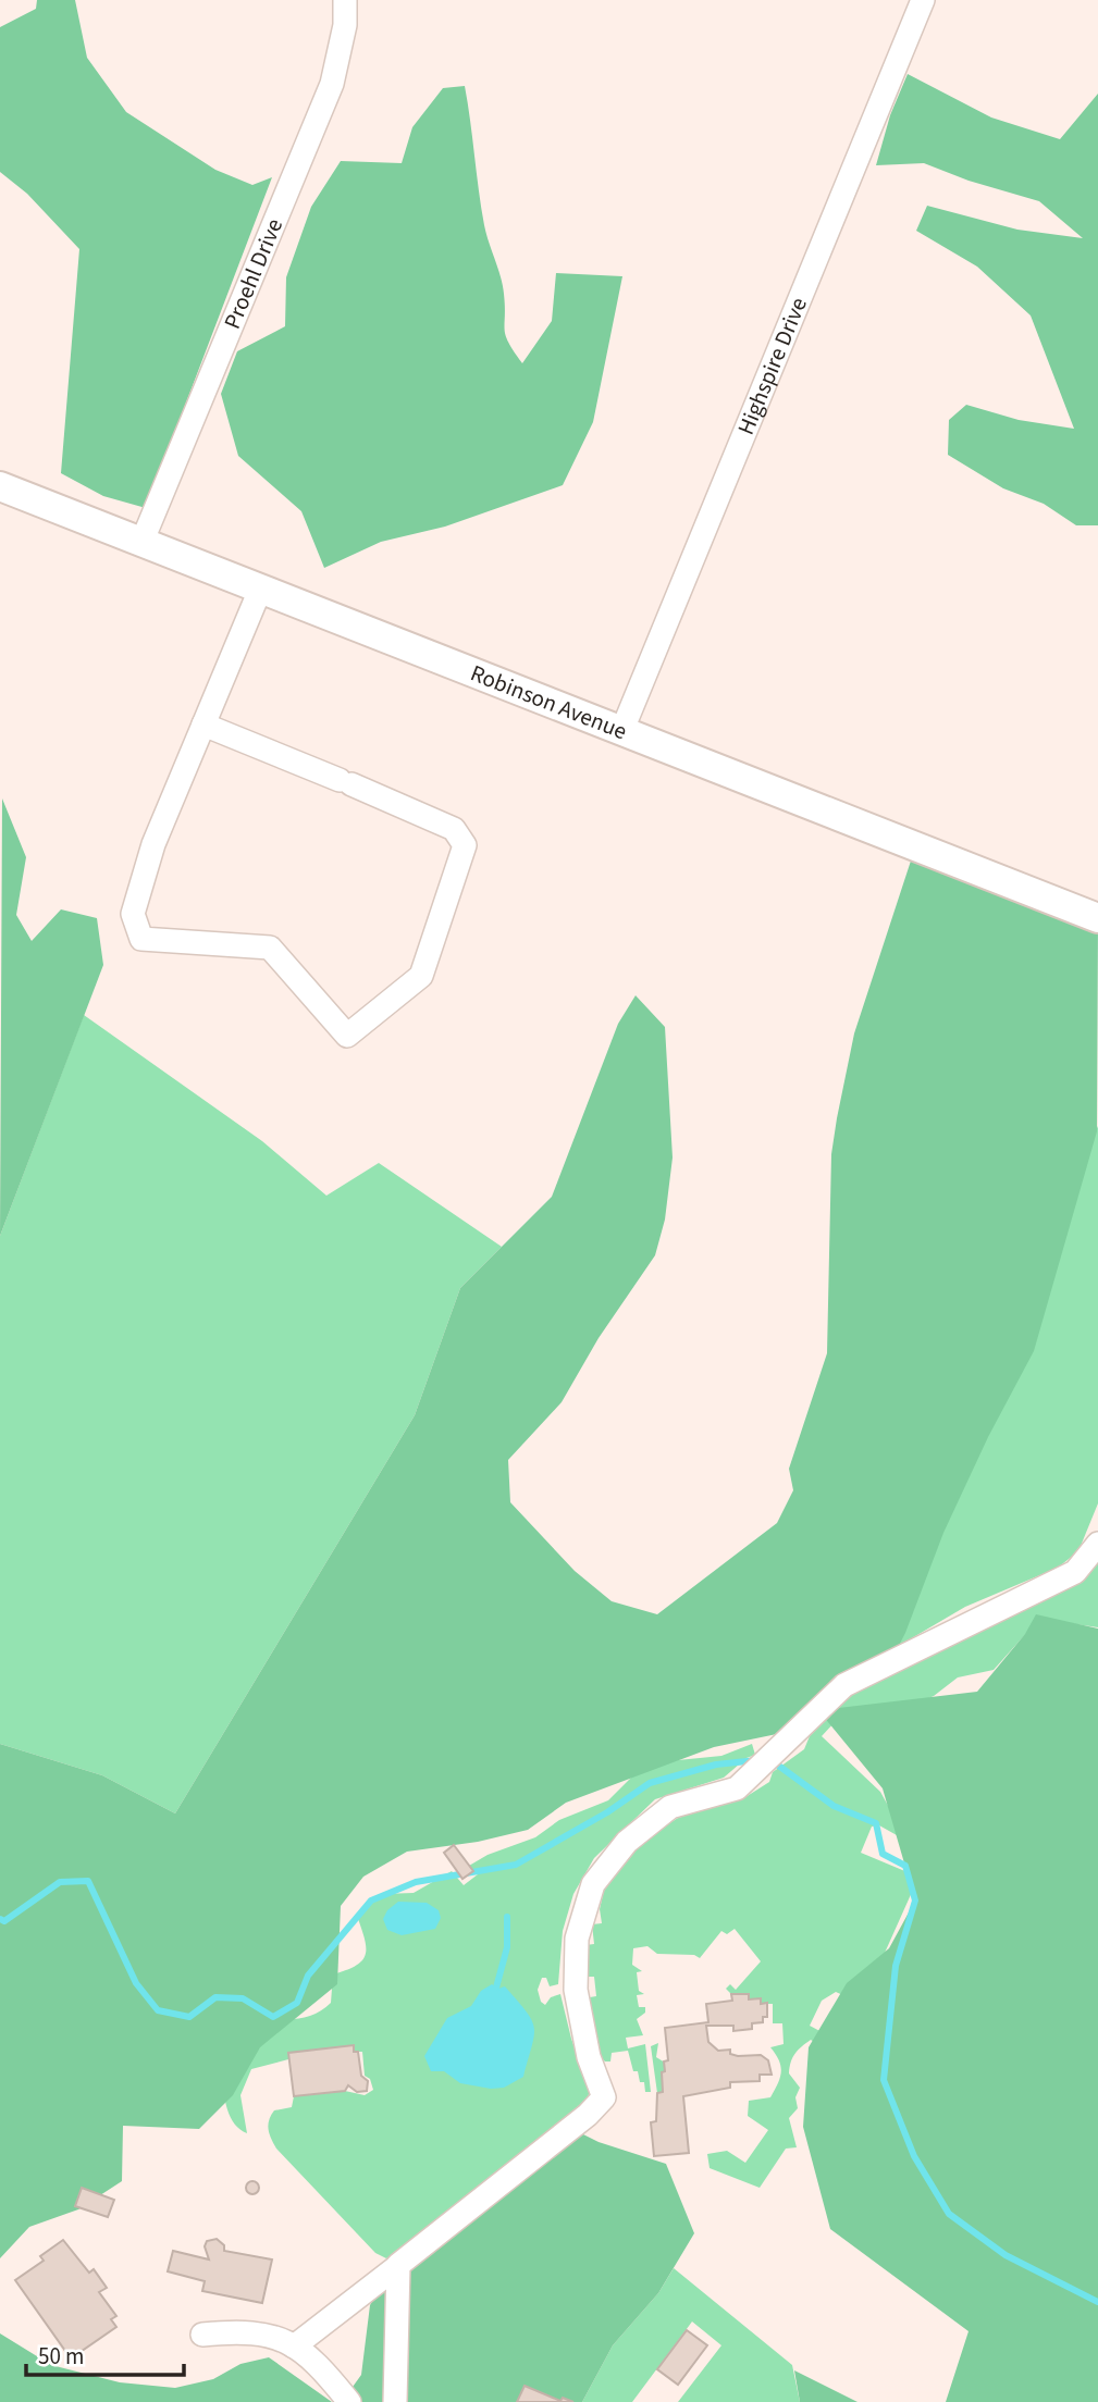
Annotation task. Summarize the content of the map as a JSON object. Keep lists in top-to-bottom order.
{
  "streets": {
    "main road": ["Robinson Avenue"],
    "street": ["Proehl Drive", "Highspire Drive"]
  },
  "crossings": [
    ["Proehl Drive", "Robinson Avenue"],
    ["Highspire Drive", "Robinson Avenue"]
  ],
  "scale_bar": "50 m"
}
